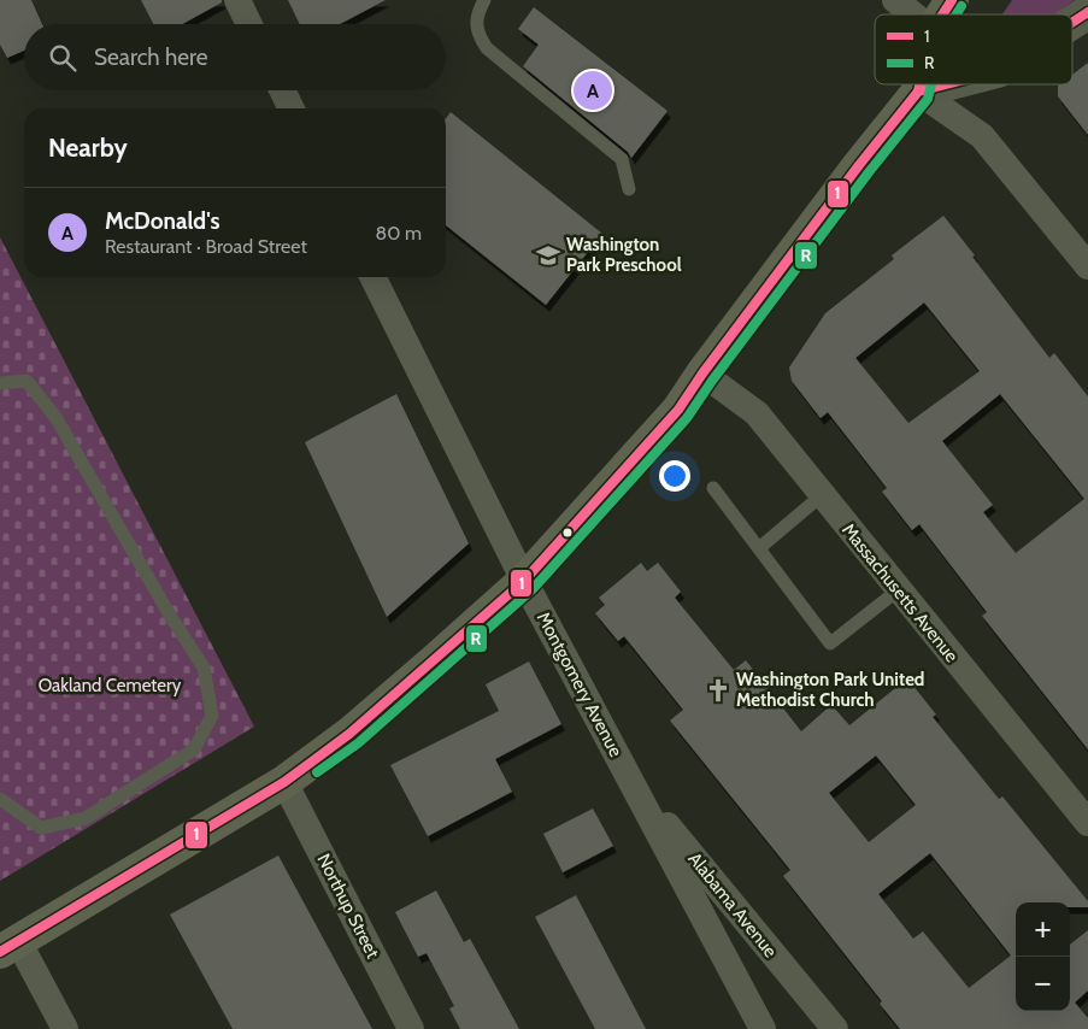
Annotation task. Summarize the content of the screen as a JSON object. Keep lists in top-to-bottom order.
{
  "streets": {
    "street": [
      "Massachusetts Avenue",
      "Montgomery Avenue",
      "Alabama Avenue",
      "Northup Street"
    ]
  },
  "crossings": [
    ["Montgomery Avenue", "Alabama Avenue"]
  ],
  "parks": ["Oakland Cemetery"],
  "places": {
    "school or university": ["Washington Park Preschool"],
    "church": ["Washington Park United Methodist Church"]
  },
  "lines": ["transit line 1", "transit line R"],
  "legend": ["1", "R"],
  "page": {
    "search": "Search here",
    "pins": "A",
    "heading": "Nearby",
    "list": [
      {
        "mark": "A",
        "name": "McDonald's",
        "note": "Restaurant · Broad Street",
        "value": "80 m"
      }
    ],
    "map_buttons": ["+", "−"]
  }
}
